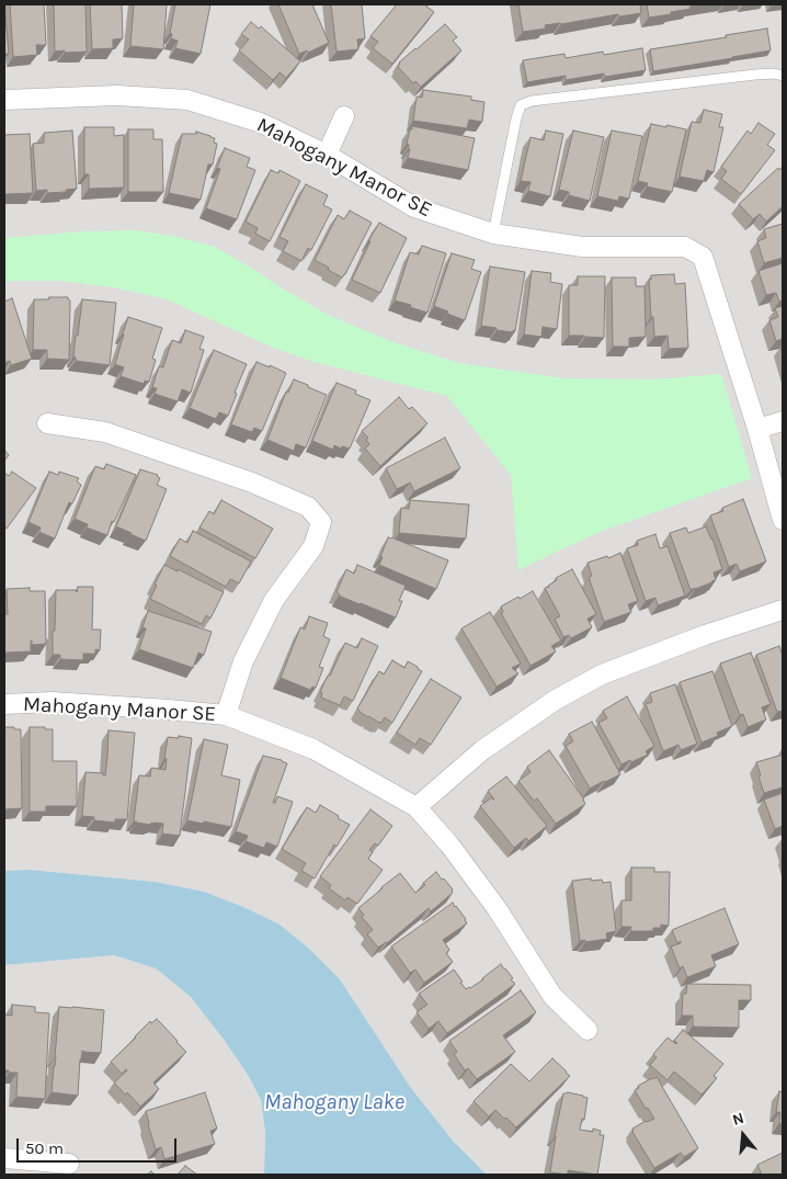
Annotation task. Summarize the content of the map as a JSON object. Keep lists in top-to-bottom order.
{
  "streets": {
    "street": ["Mahogany Manor SE"]
  },
  "water": ["Mahogany Lake"],
  "scale_bar": "50 m",
  "north": "top"
}
